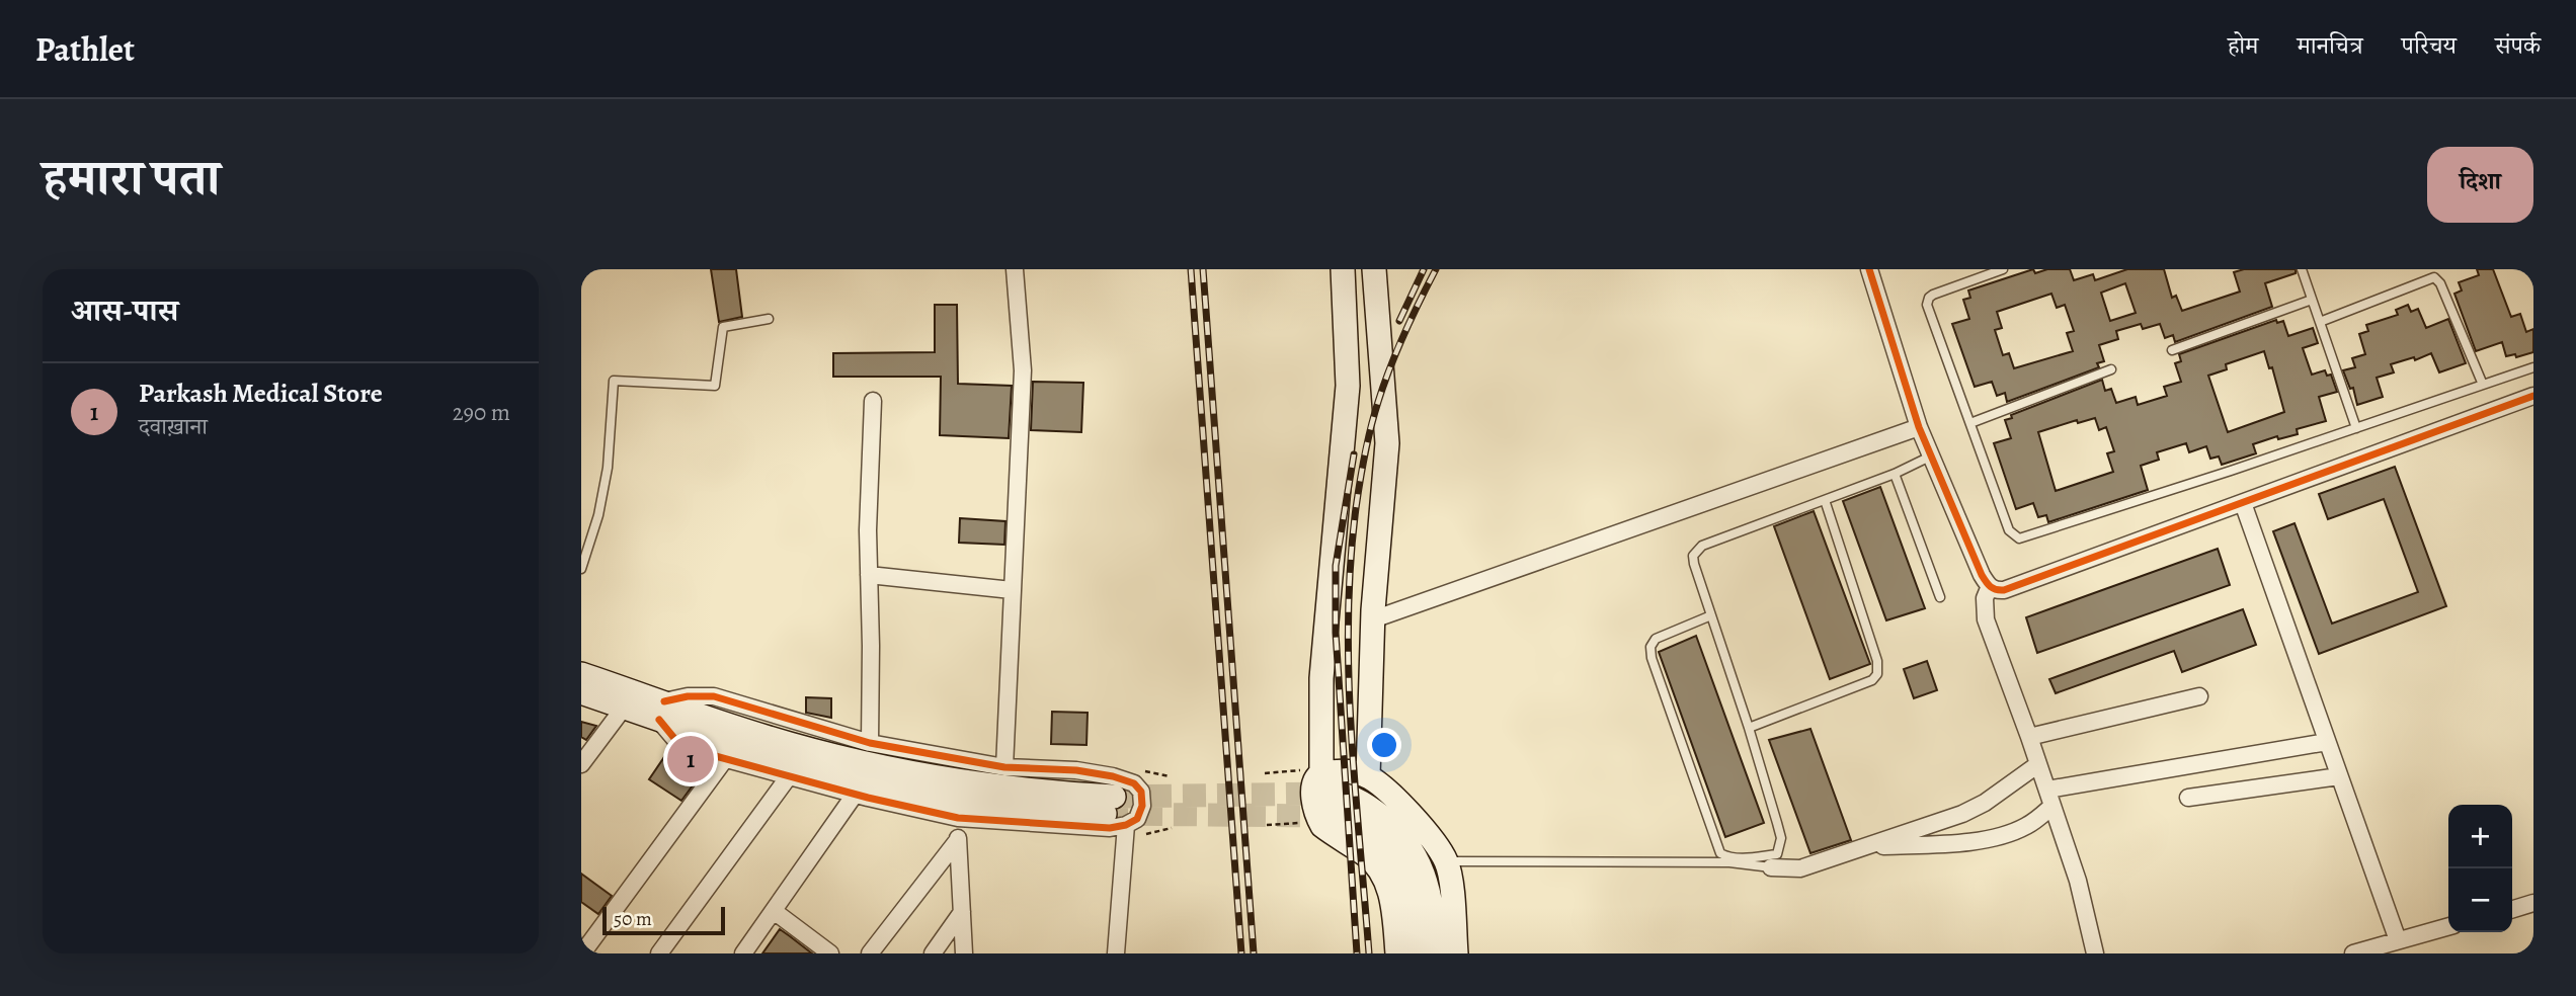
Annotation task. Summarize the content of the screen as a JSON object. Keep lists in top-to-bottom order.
{
  "scale_bar": "50 m",
  "page": {
    "header": "Pathlet",
    "nav": [
      "होम",
      "मानचित्र",
      "परिचय",
      "संपर्क"
    ],
    "title": "हमारा पता",
    "buttons": "दिशा",
    "heading": "आस-पास",
    "list": [
      {
        "mark": "1",
        "name": "Parkash Medical Store",
        "note": "दवाख़ाना",
        "value": "290 m"
      }
    ],
    "pins": "1",
    "map_buttons": ["+", "−"],
    "scale": "50 m"
  }
}
